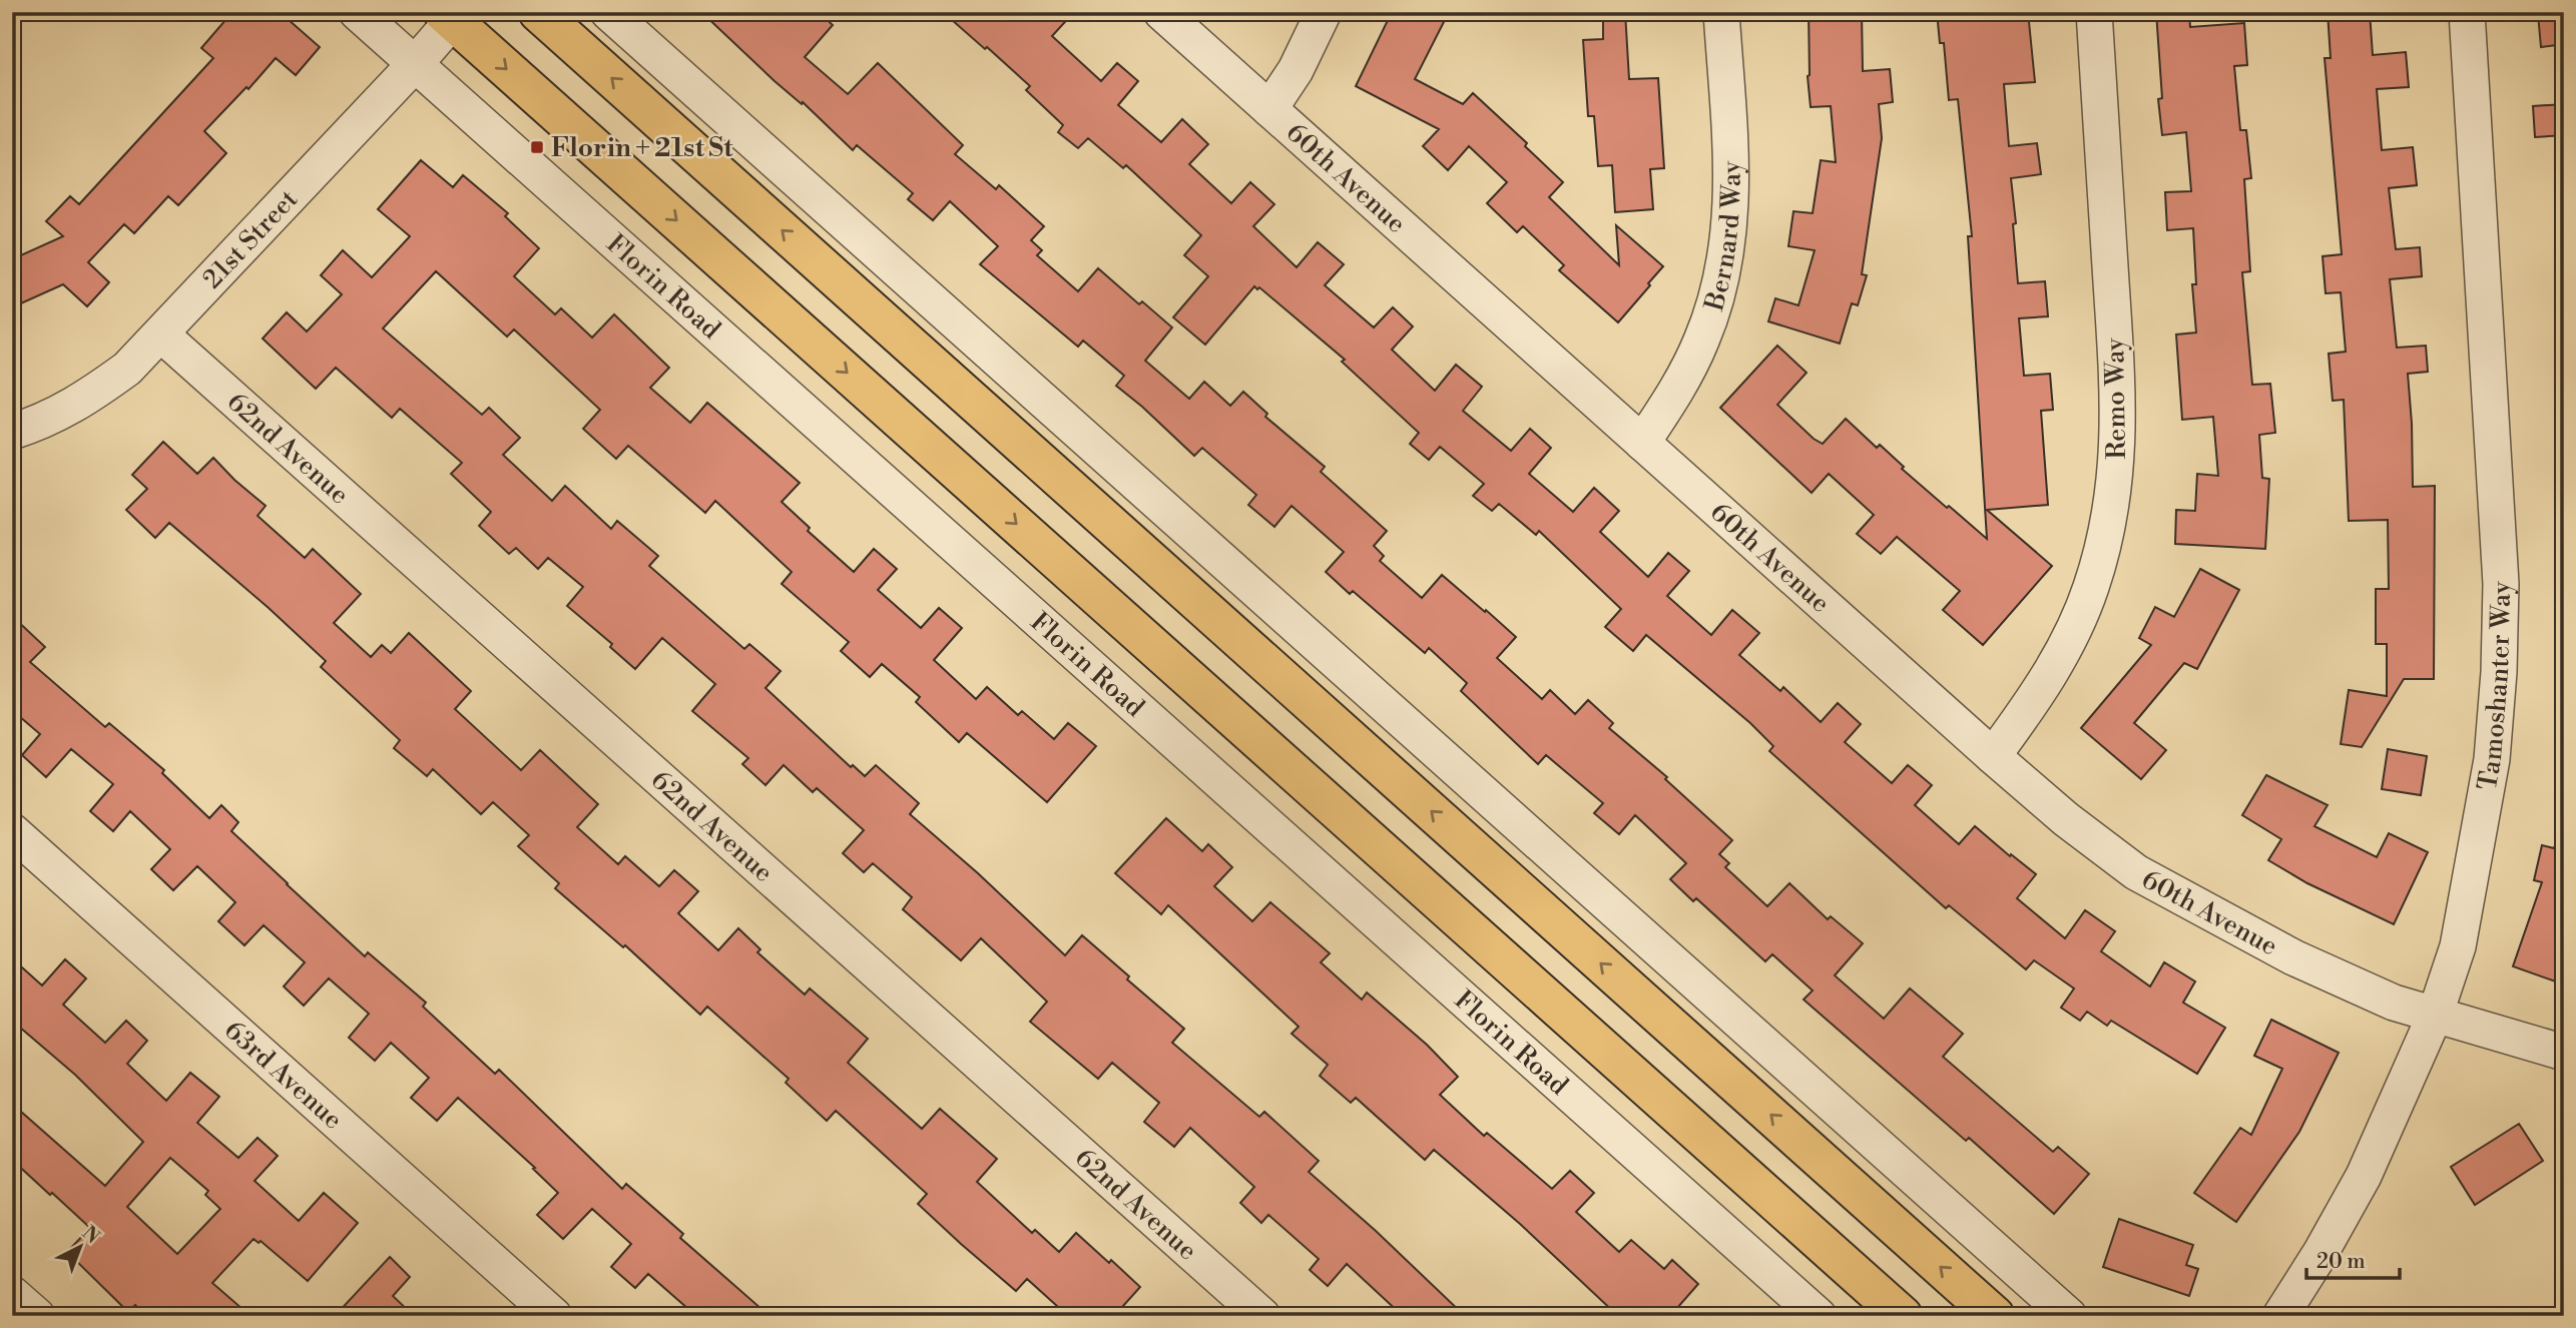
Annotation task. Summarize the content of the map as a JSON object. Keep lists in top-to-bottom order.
{
  "streets": {
    "street": [
      "60th Avenue",
      "Bernard Way",
      "21st Street",
      "Florin Road",
      "Remo Way",
      "62nd Avenue",
      "Tamoshanter Way",
      "63rd Avenue"
    ]
  },
  "crossings": [
    ["60th Avenue", "Bernard Way"],
    ["60th Avenue", "Remo Way"],
    ["60th Avenue", "Tamoshanter Way"],
    ["21st Street", "Florin Road"],
    ["21st Street", "62nd Avenue"]
  ],
  "places": {
    "transit": ["Florin + 21st St"]
  },
  "scale_bar": "20 m",
  "north": "top right"
}
